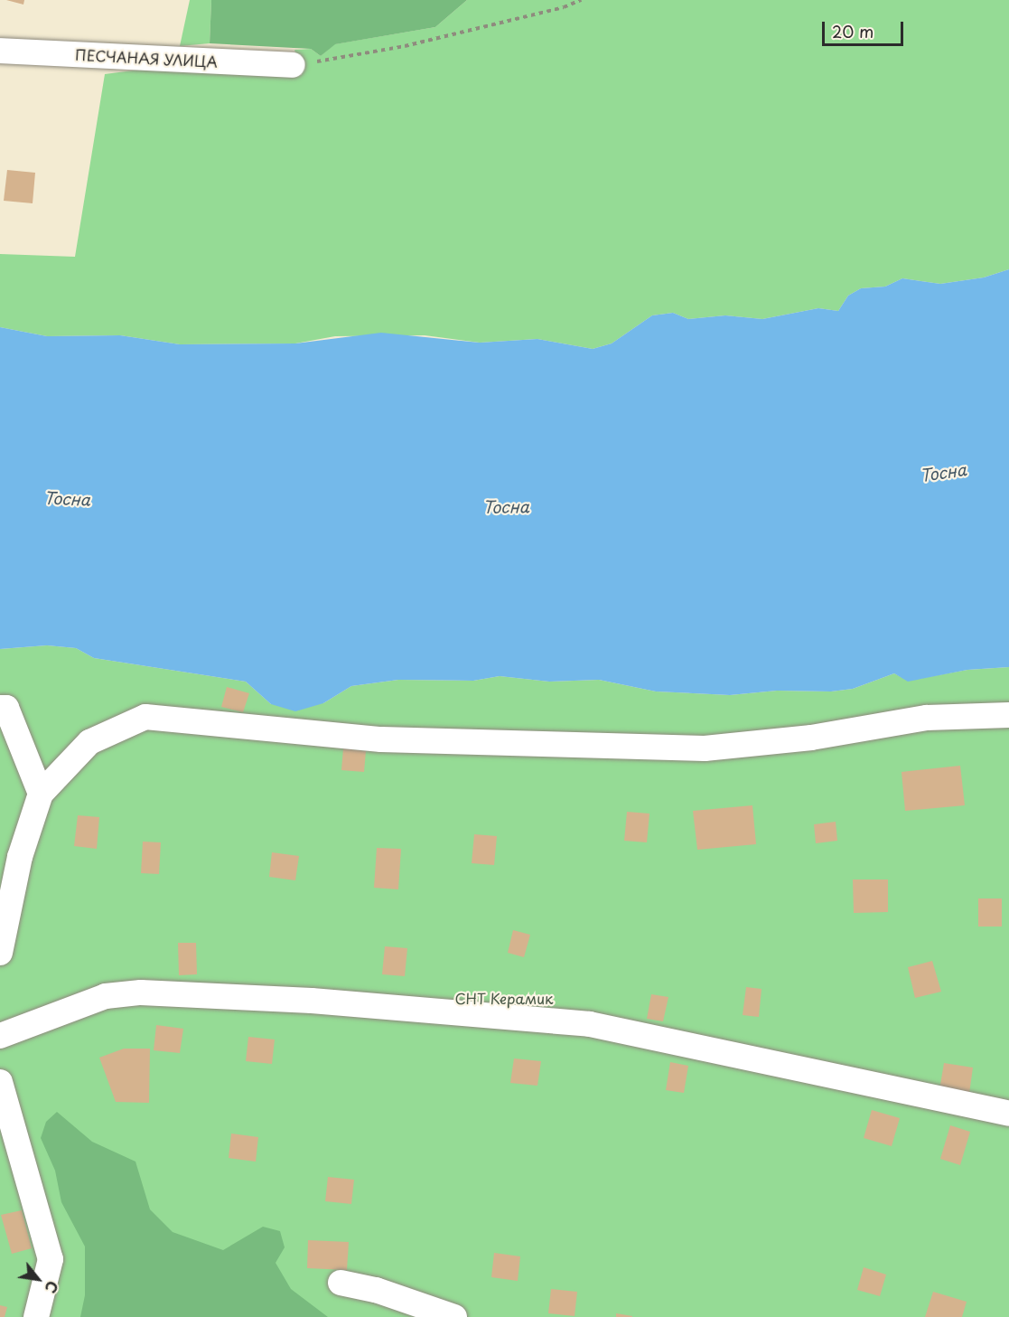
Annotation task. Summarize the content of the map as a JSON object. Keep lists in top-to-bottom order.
{
  "streets": {
    "street": ["ПЕСЧАНАЯ УЛИЦА"]
  },
  "water": ["Тосна"],
  "parks": ["СНТ Керамик"],
  "scale_bar": "20 m",
  "north": "bottom right"
}
